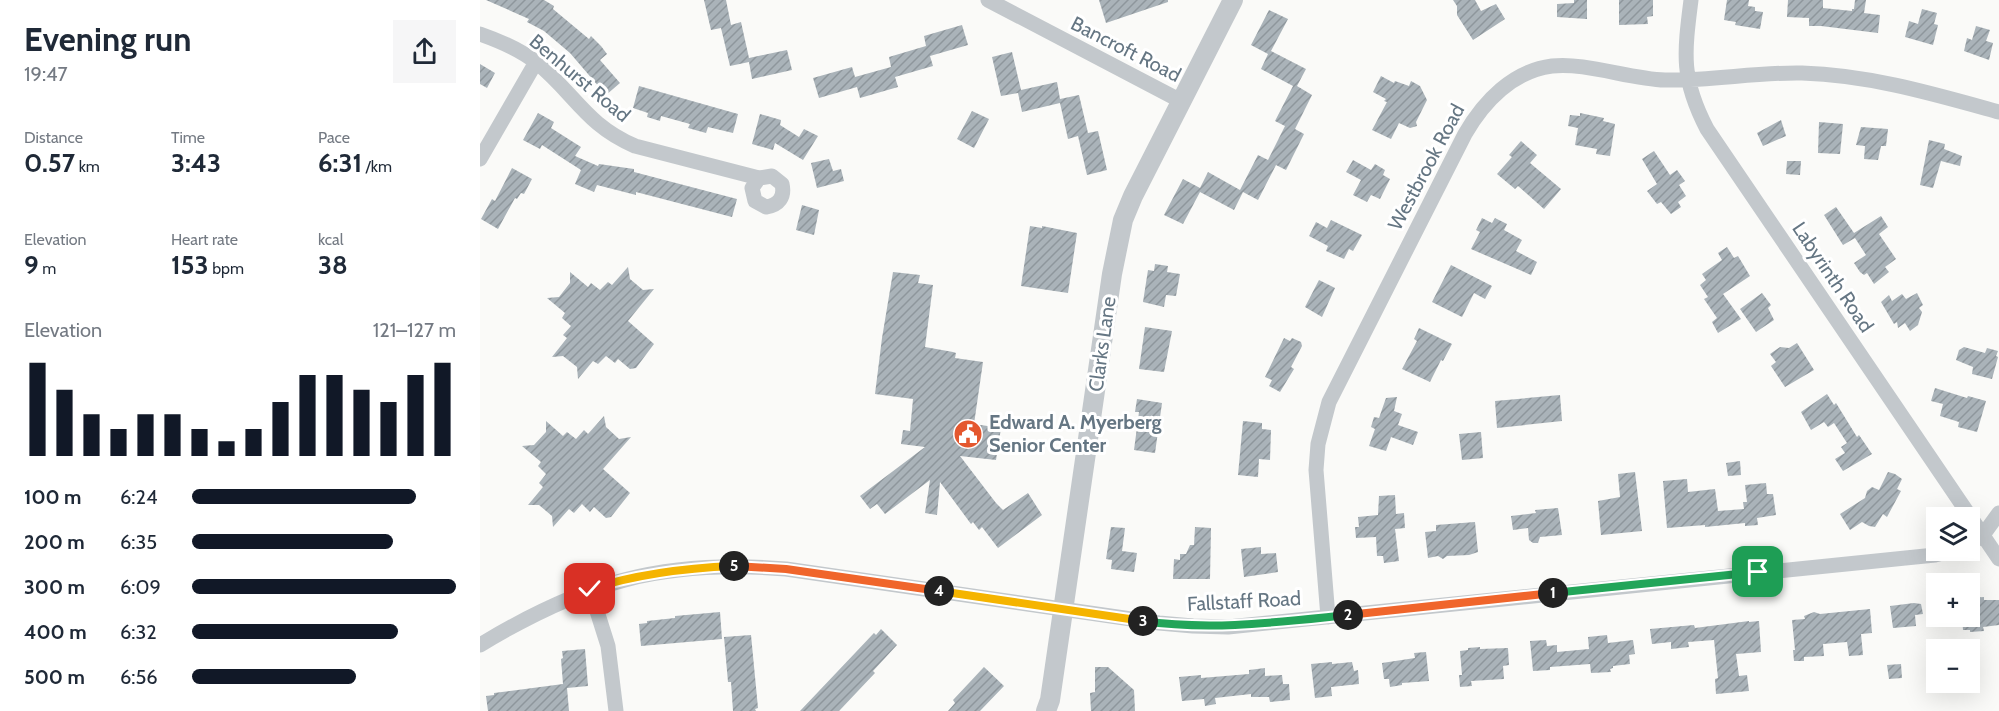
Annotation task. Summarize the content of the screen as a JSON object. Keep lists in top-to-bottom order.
{
  "streets": {
    "street": [
      "Bancroft Road",
      "Benhurst Road",
      "Westbrook Road",
      "Labyrinth Road",
      "Clarks Lane",
      "Fallstaff Road"
    ]
  },
  "crossings": [
    ["Bancroft Road", "Clarks Lane"],
    ["Westbrook Road", "Labyrinth Road"],
    ["Westbrook Road", "Fallstaff Road"],
    ["Clarks Lane", "Fallstaff Road"]
  ],
  "places": {
    "public building": ["Edward A. Myerberg Senior Center"]
  },
  "page": {
    "heading": ["Evening run", "19:47"],
    "stats": [
      ["Distance", "0.57 km"],
      ["Time", "3:43"],
      ["Pace", "6:31 /km"],
      ["Elevation", "9 m"],
      ["Heart rate", "153 bpm"],
      ["kcal", "38"]
    ],
    "chart": ["Elevation", "121–127 m"],
    "list": [
      {
        "name": "100 m",
        "note": "6:24"
      },
      {
        "name": "200 m",
        "note": "6:35"
      },
      {
        "name": "300 m",
        "note": "6:09"
      },
      {
        "name": "400 m",
        "note": "6:32"
      },
      {
        "name": "500 m",
        "note": "6:56"
      }
    ],
    "map_buttons": ["+", "−"],
    "pins": [
      "5",
      "4",
      "1",
      "2",
      "3"
    ]
  }
}
